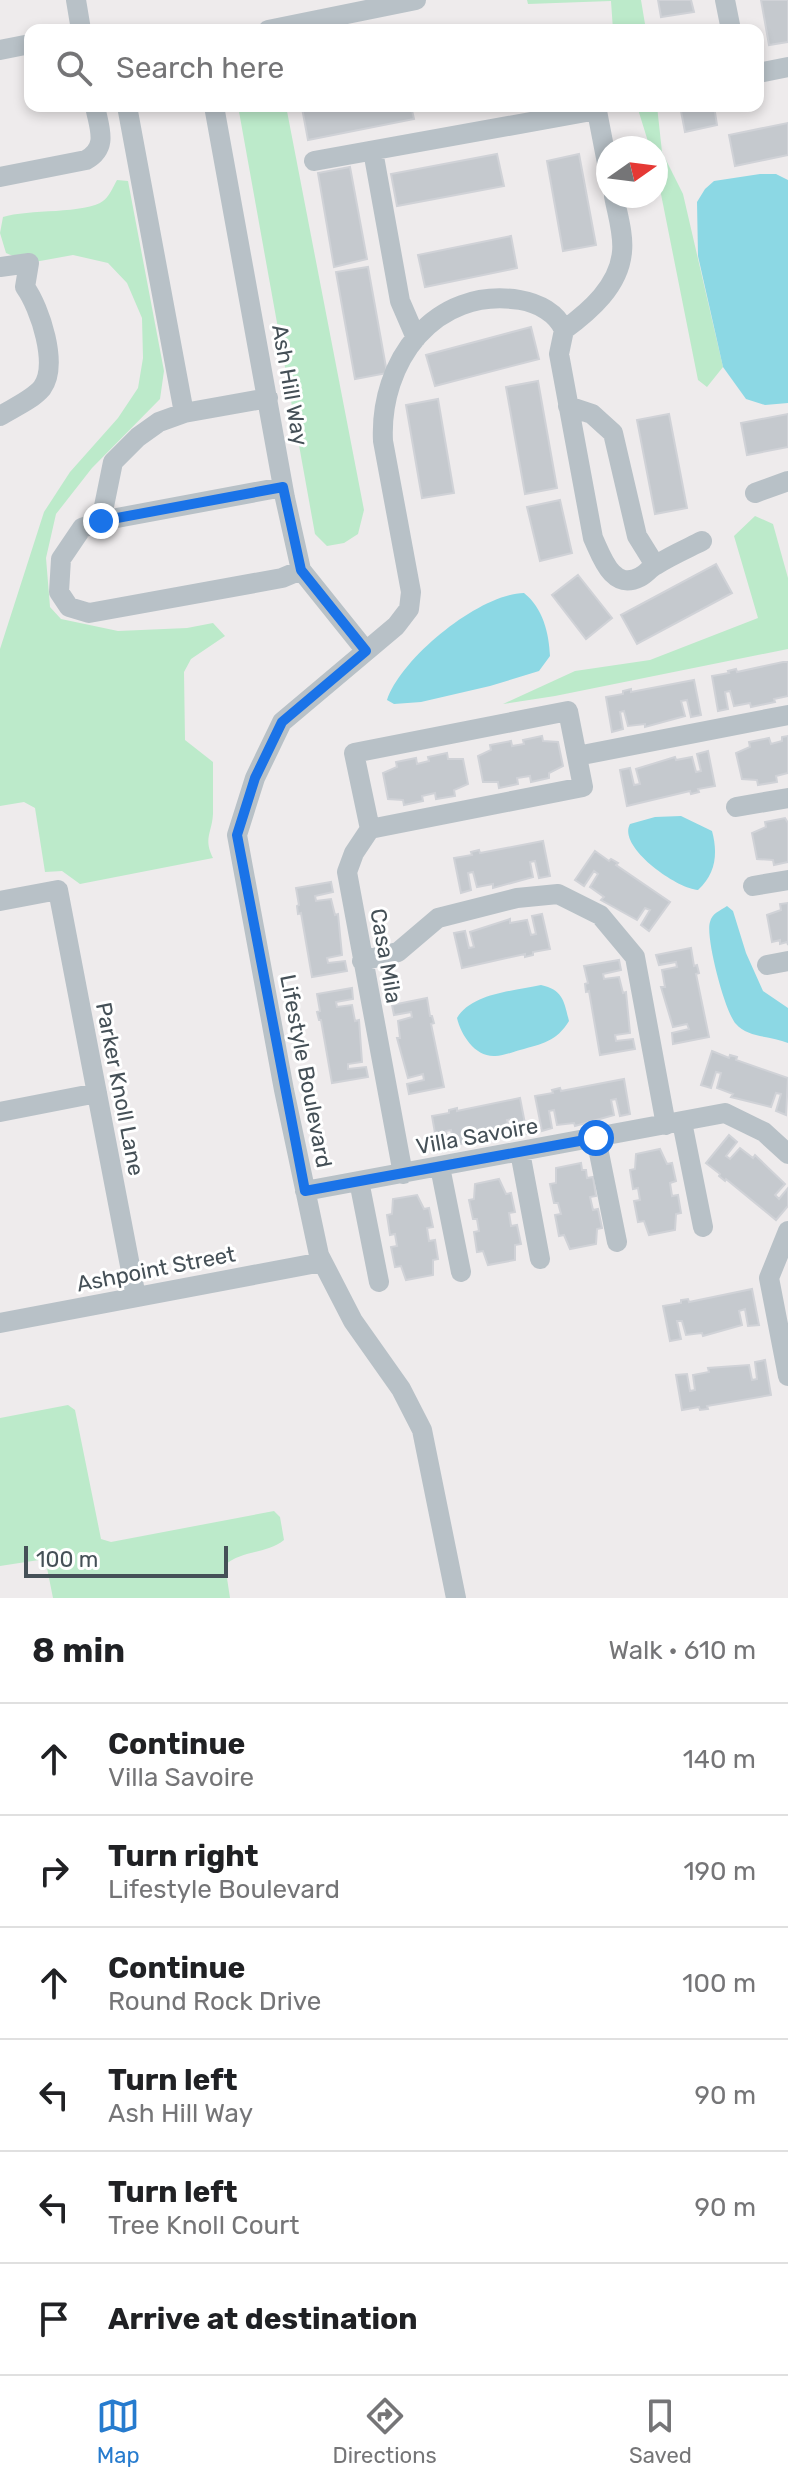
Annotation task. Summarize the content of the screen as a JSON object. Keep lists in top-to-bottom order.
{
  "streets": {
    "street": [
      "Ash Hill Way",
      "Casa Mila",
      "Lifestyle Boulevard",
      "Parker Knoll Lane",
      "Villa Savoire",
      "Ashpoint Street"
    ]
  },
  "crossings": [
    ["Ash Hill Way", "Lifestyle Boulevard"],
    ["Casa Mila", "Villa Savoire"],
    ["Lifestyle Boulevard", "Villa Savoire"],
    ["Lifestyle Boulevard", "Ashpoint Street"],
    ["Parker Knoll Lane", "Ashpoint Street"]
  ],
  "scale_bar": "100 m",
  "north": "right",
  "page": {
    "search": "Search here",
    "scale": "100 m",
    "heading": ["8 min", "Walk · 610 m"],
    "list": [
      ["Continue", "Villa Savoire", "140 m"],
      ["Turn right", "Lifestyle Boulevard", "190 m"],
      ["Continue", "Round Rock Drive", "100 m"],
      ["Turn left", "Ash Hill Way", "90 m"],
      ["Turn left", "Tree Knoll Court", "90 m"],
      "Arrive at destination"
    ],
    "nav": ["Map", "Directions", "Saved"]
  }
}
